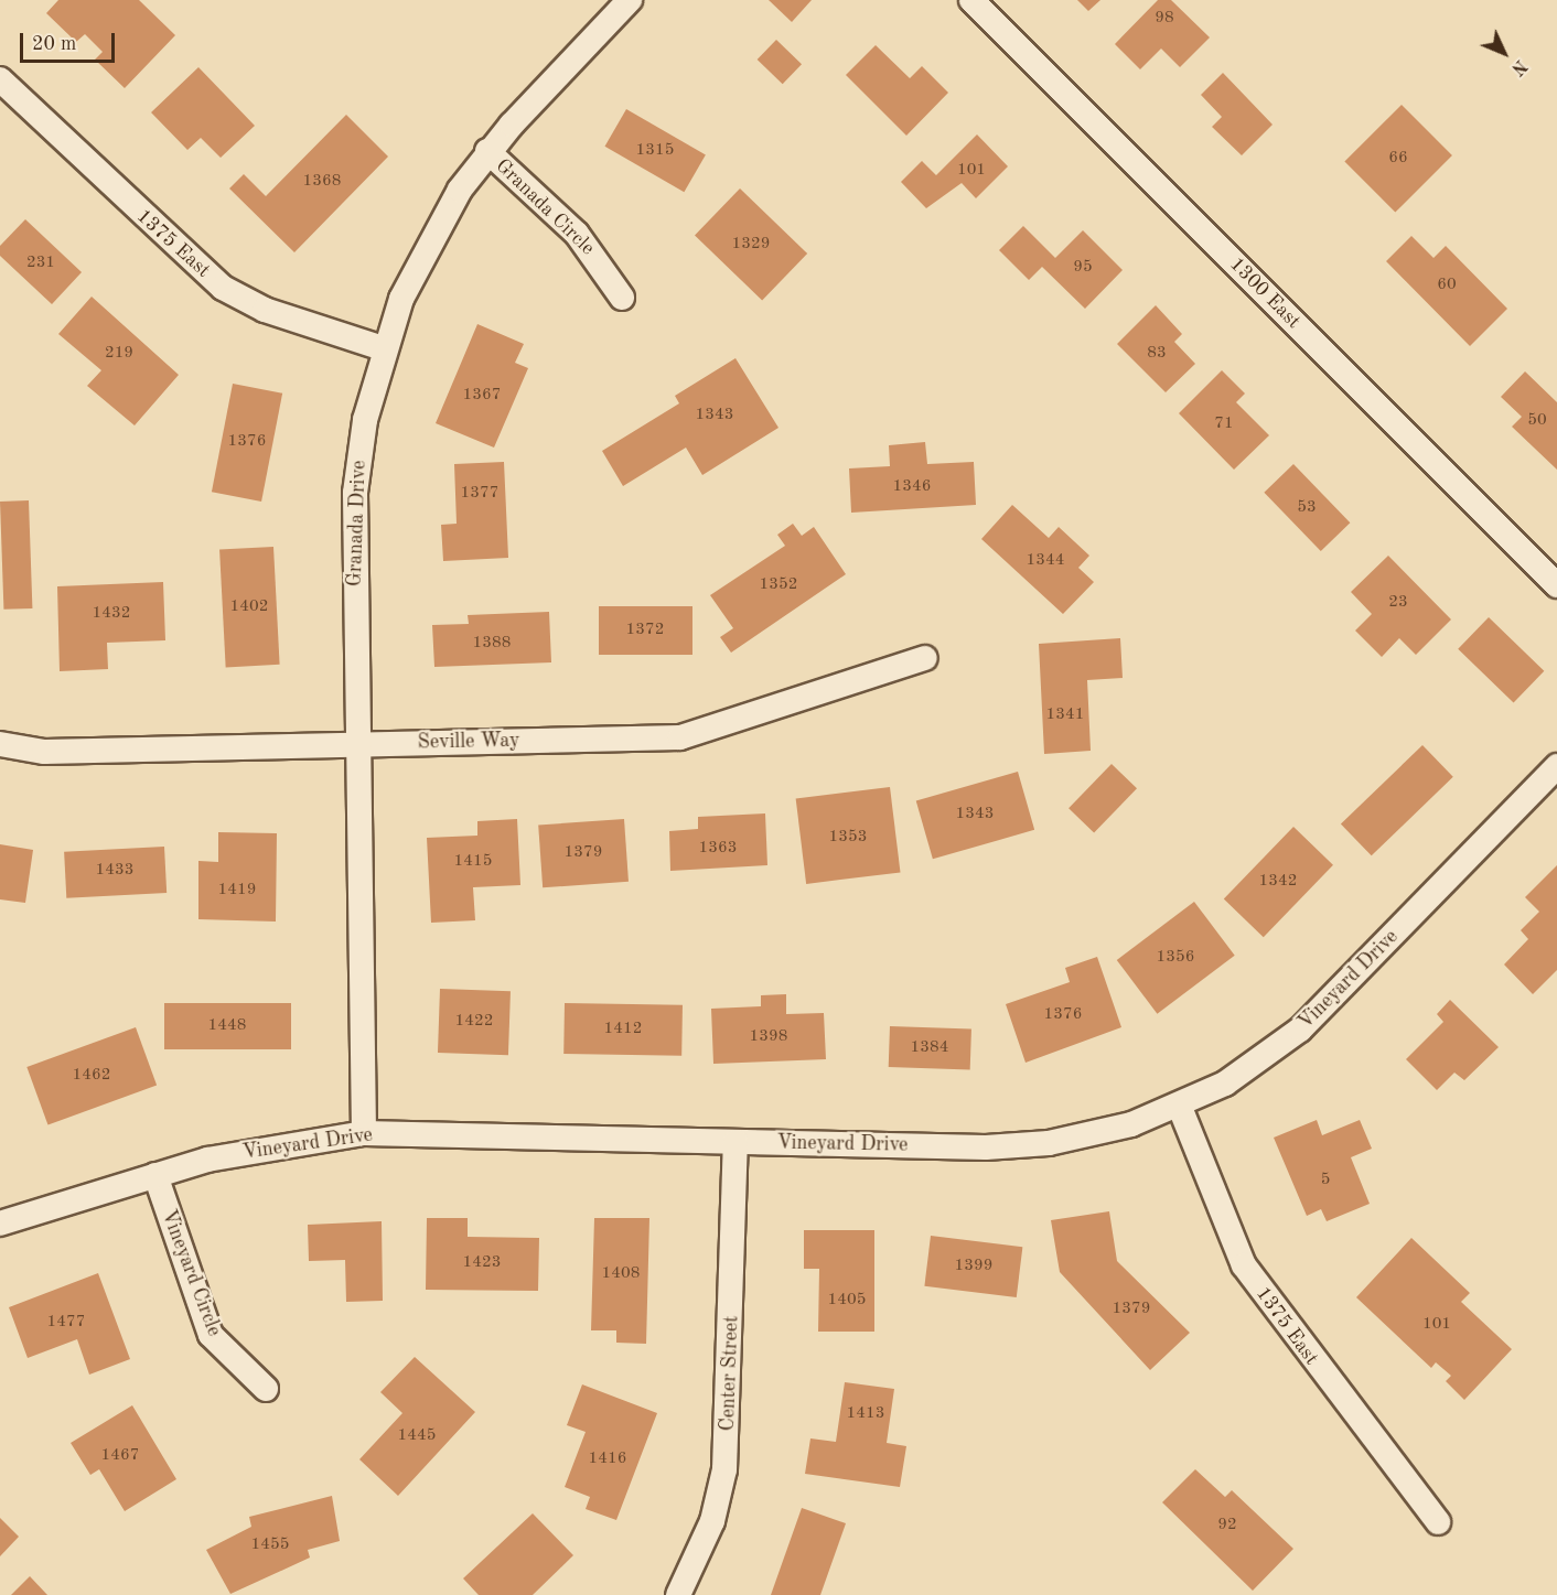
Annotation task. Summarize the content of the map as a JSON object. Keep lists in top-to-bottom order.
{
  "streets": {
    "street": [
      "Granada Circle",
      "1375 East",
      "1300 East",
      "Granada Drive",
      "Seville Way",
      "Vineyard Drive",
      "Vineyard Circle",
      "Center Street"
    ]
  },
  "crossings": [
    ["Granada Circle", "Granada Drive"],
    ["1375 East", "Granada Drive"],
    ["1375 East", "Vineyard Drive"],
    ["Granada Drive", "Seville Way"],
    ["Granada Drive", "Vineyard Drive"],
    ["Vineyard Drive", "Vineyard Circle"],
    ["Vineyard Drive", "Center Street"]
  ],
  "house_numbers": [
    "98",
    "1315",
    "66",
    "101",
    "1368",
    "1329",
    "231",
    "95",
    "60",
    "219",
    "83",
    "1367",
    "1343",
    "50",
    "71",
    "1376",
    "1346",
    "1377",
    "53",
    "1344",
    "1352",
    "23",
    "1402",
    "1432",
    "1372",
    "1388",
    "1341",
    "1343",
    "1353",
    "1363",
    "1379",
    "1415",
    "1433",
    "1342",
    "1419",
    "1356",
    "1376",
    "1422",
    "1448",
    "1412",
    "1398",
    "1384",
    "1462",
    "5",
    "1423",
    "1399",
    "1408",
    "1405",
    "1379",
    "1477",
    "101",
    "1413",
    "1445",
    "1467",
    "1416",
    "92",
    "1455"
  ],
  "scale_bar": "20 m",
  "north": "bottom right"
}
